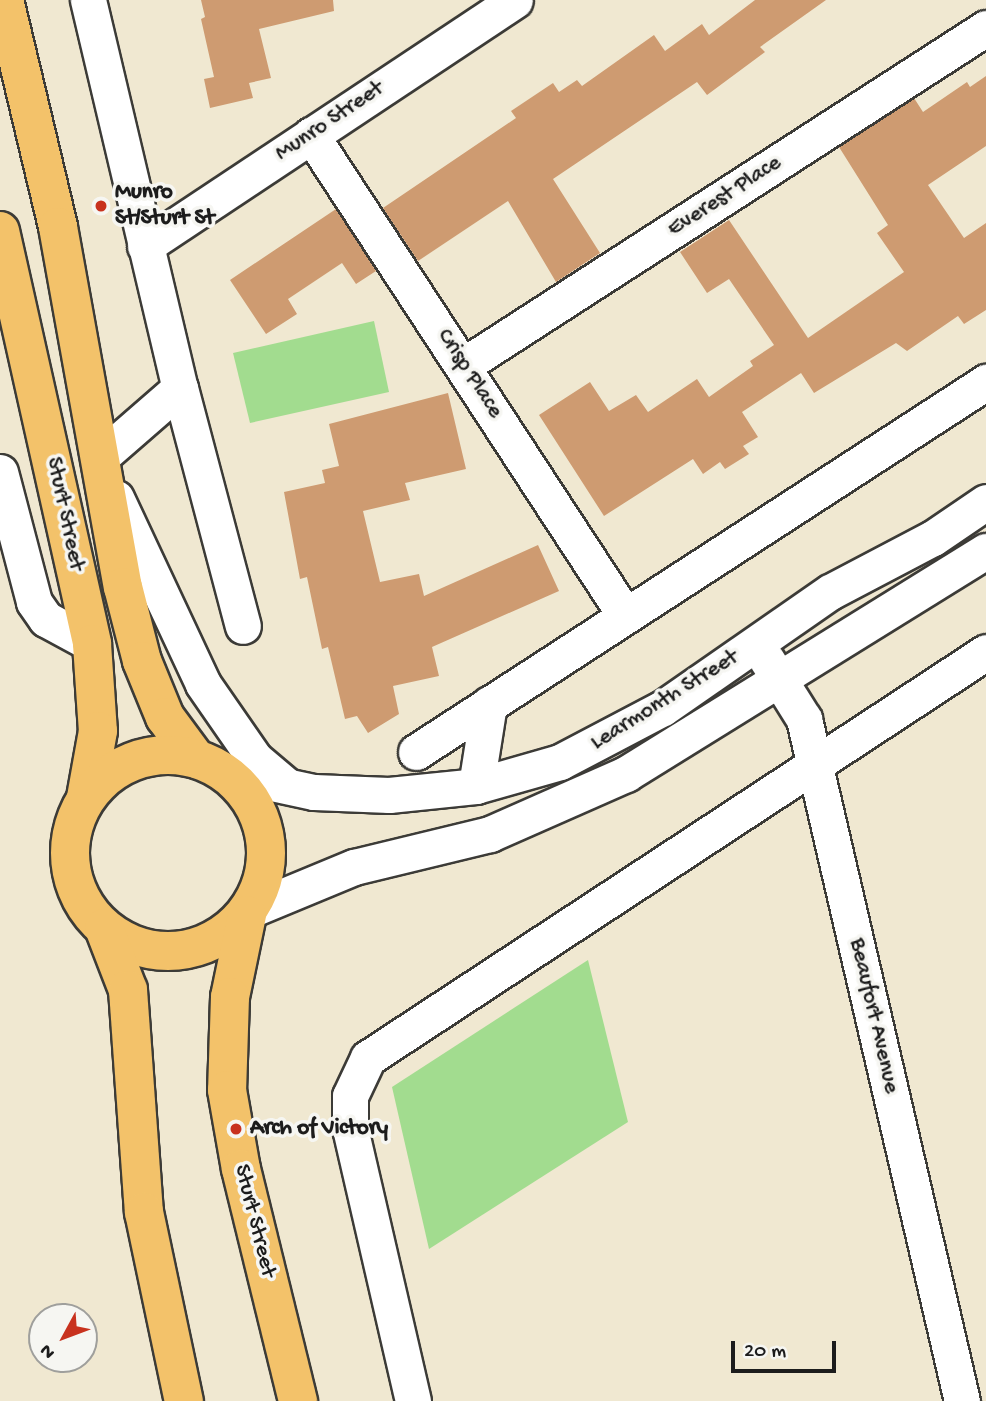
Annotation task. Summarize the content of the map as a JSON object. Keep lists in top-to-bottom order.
{
  "streets": {
    "main road": ["Sturt Street"],
    "street": [
      "Munro Street",
      "Everest Place",
      "Crisp Place",
      "Learmonth Street",
      "Beaufort Avenue"
    ]
  },
  "crossings": [
    ["Munro Street", "Crisp Place"],
    ["Everest Place", "Crisp Place"],
    ["Sturt Street", "Learmonth Street"],
    ["Learmonth Street", "Beaufort Avenue"]
  ],
  "places": ["Munro St/Sturt St", "Arch of Victory"],
  "scale_bar": "20 m",
  "north": "bottom left"
}
